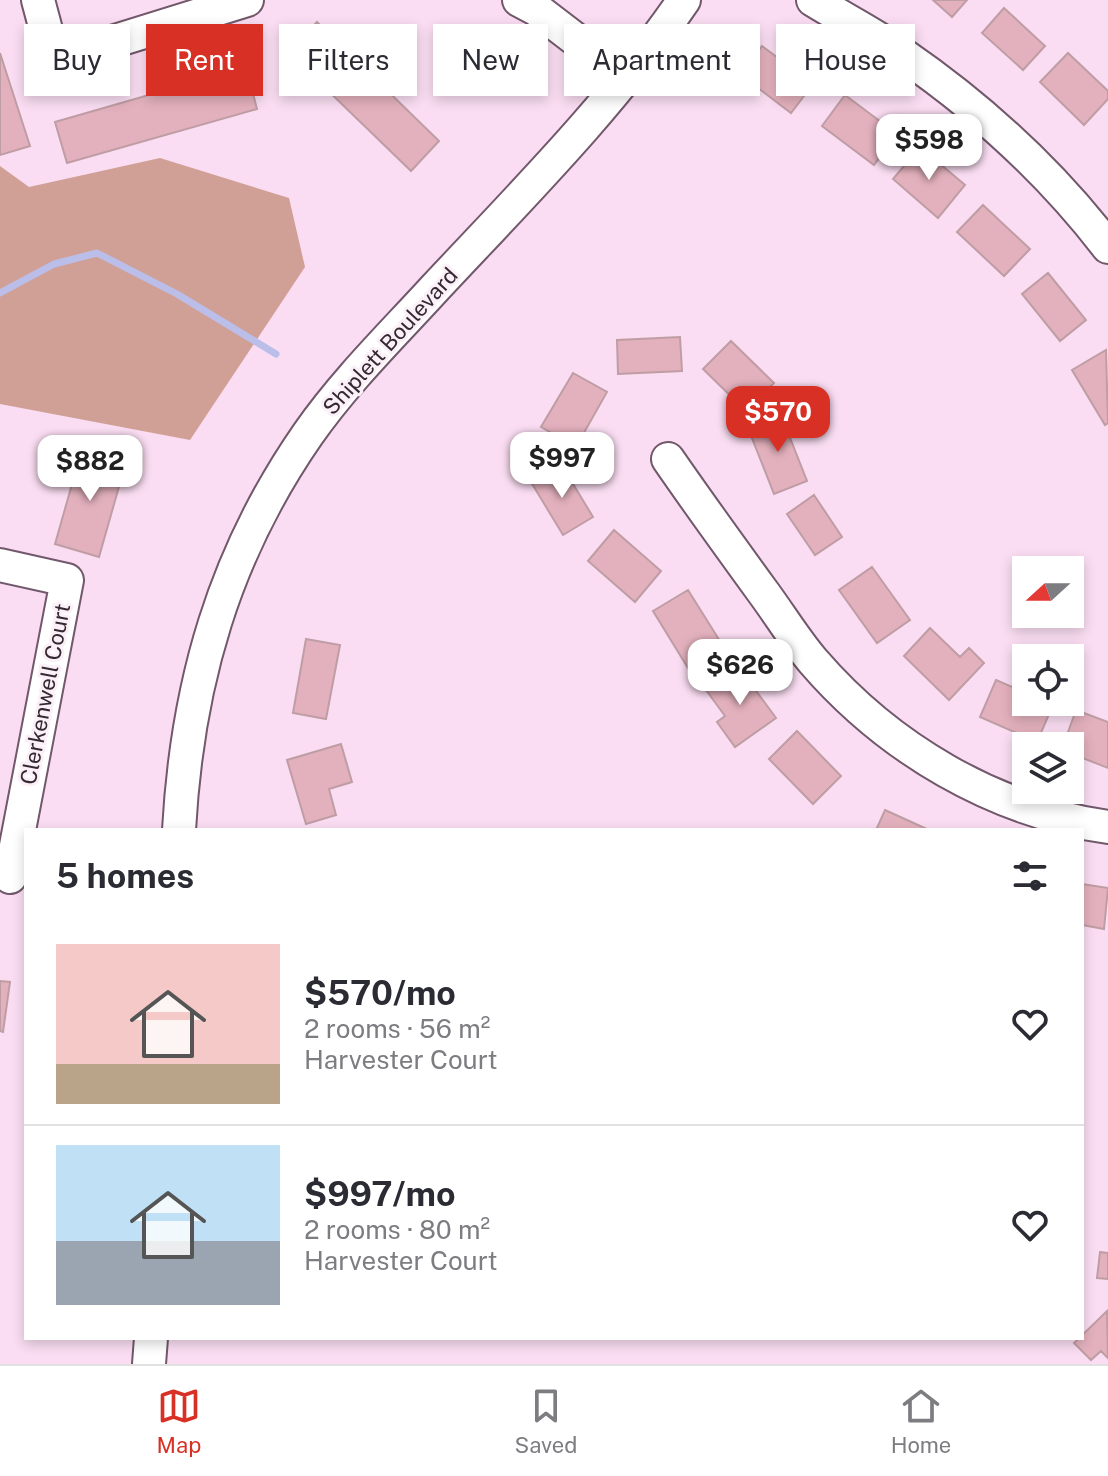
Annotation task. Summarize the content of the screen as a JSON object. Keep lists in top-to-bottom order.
{
  "streets": {
    "street": ["Shiplett Boulevard", "Clerkenwell Court"]
  },
  "north": "left",
  "page": {
    "chip": [
      "Buy",
      "Rent",
      "Filters",
      "New",
      "Apartment",
      "House"
    ],
    "price": [
      "$598",
      "$570",
      "$997",
      "$882",
      "$626"
    ],
    "heading": "5 homes",
    "list": [
      {
        "name": "$570/mo",
        "note": "2 rooms · 56 m² · Harvester Court"
      },
      {
        "name": "$997/mo",
        "note": "2 rooms · 80 m² · Harvester Court"
      }
    ],
    "tabs": ["Map", "Saved", "Home"]
  }
}
